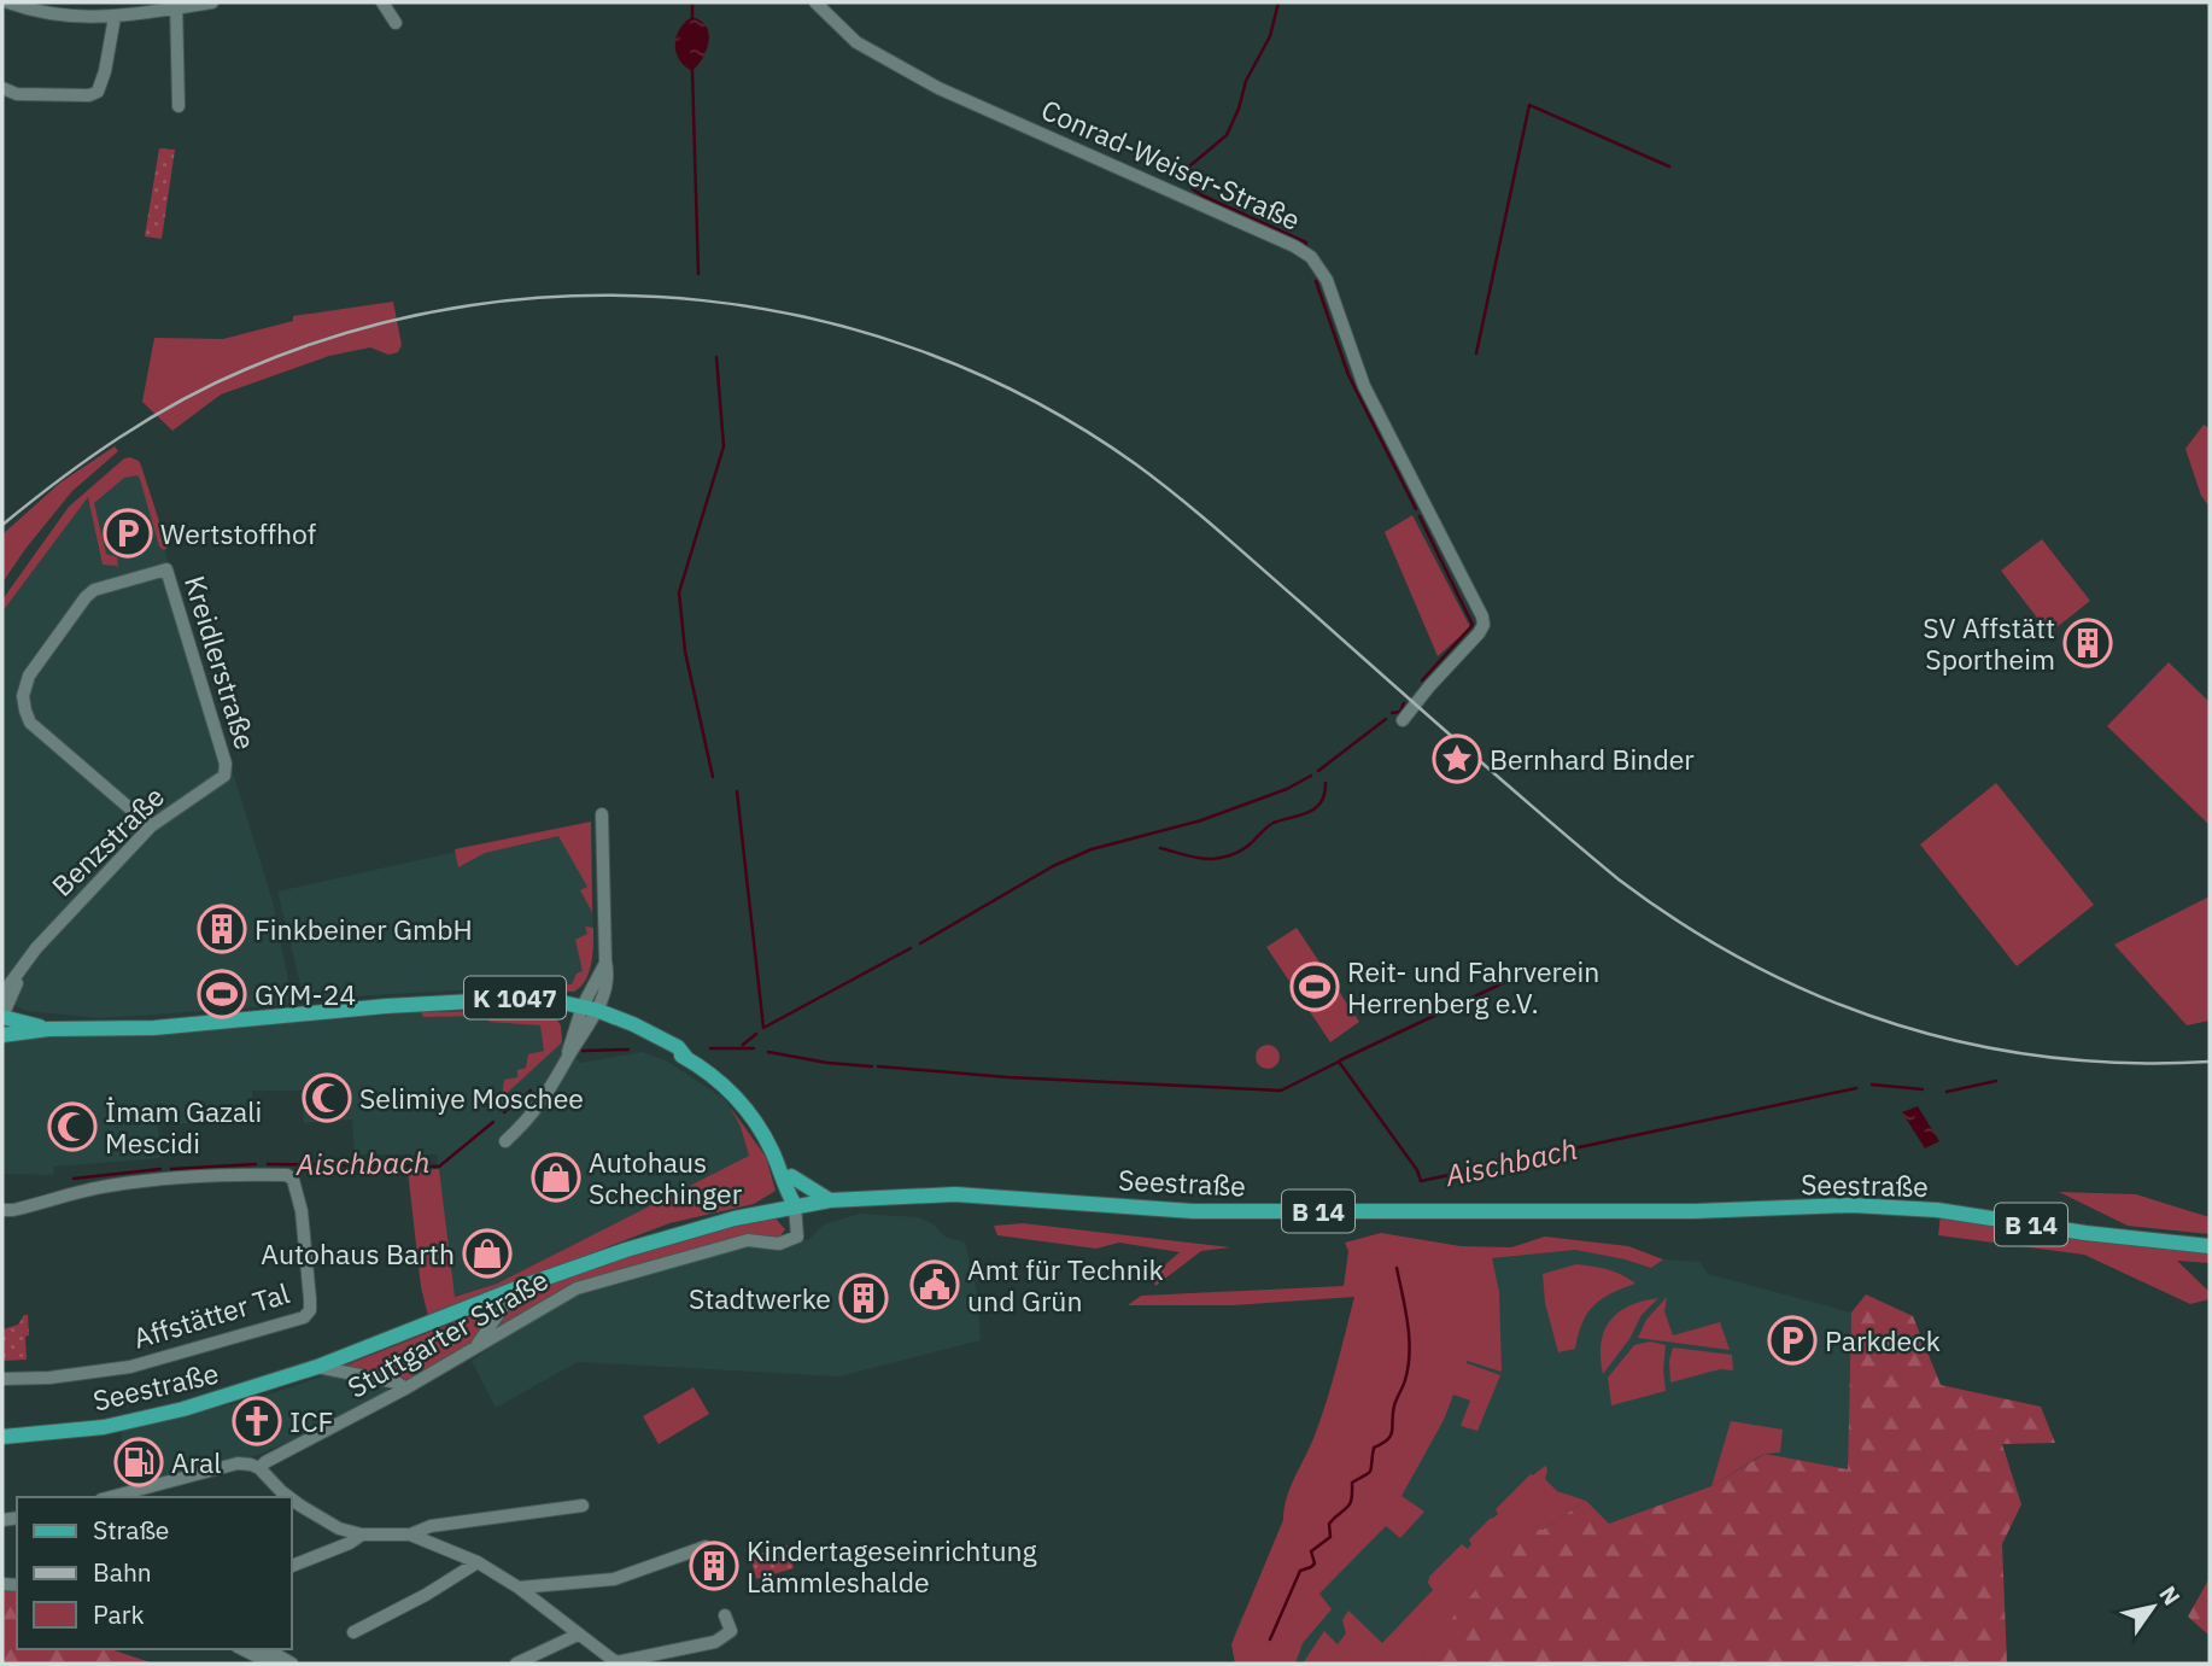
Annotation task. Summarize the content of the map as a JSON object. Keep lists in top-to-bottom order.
{
  "streets": {
    "main road": ["K 1047", "Seestraße", "B 14"],
    "street": [
      "Conrad-Weiser-Straße",
      "Kreidlerstraße",
      "Benzstraße",
      "Affstätter Tal",
      "Stuttgarter Straße"
    ]
  },
  "crossings": [
    ["Kreidlerstraße", "Benzstraße"],
    ["Benzstraße", "K 1047"],
    ["K 1047", "Seestraße"],
    ["K 1047", "Stuttgarter Straße"],
    ["Seestraße", "Stuttgarter Straße"]
  ],
  "water": ["Aischbach"],
  "places": {
    "parking": ["Wertstoffhof", "Parkdeck"],
    "building": [
      "SV Affstätt Sportheim",
      "Finkbeiner GmbH",
      "Stadtwerke",
      "Kindertageseinrichtung Lämmleshalde"
    ],
    "place": ["Bernhard Binder"],
    "sports": ["Reit- und Fahrverein Herrenberg e.V.", "GYM-24"],
    "mosque": ["Selimiye Moschee", "İmam Gazali Mescidi"],
    "shop": ["Autohaus Schechinger", "Autohaus Barth"],
    "public building": ["Amt für Technik und Grün"],
    "church": ["ICF"],
    "fuel station": ["Aral"]
  },
  "legend": ["Straße", "Bahn", "Park"],
  "north": "top right"
}
